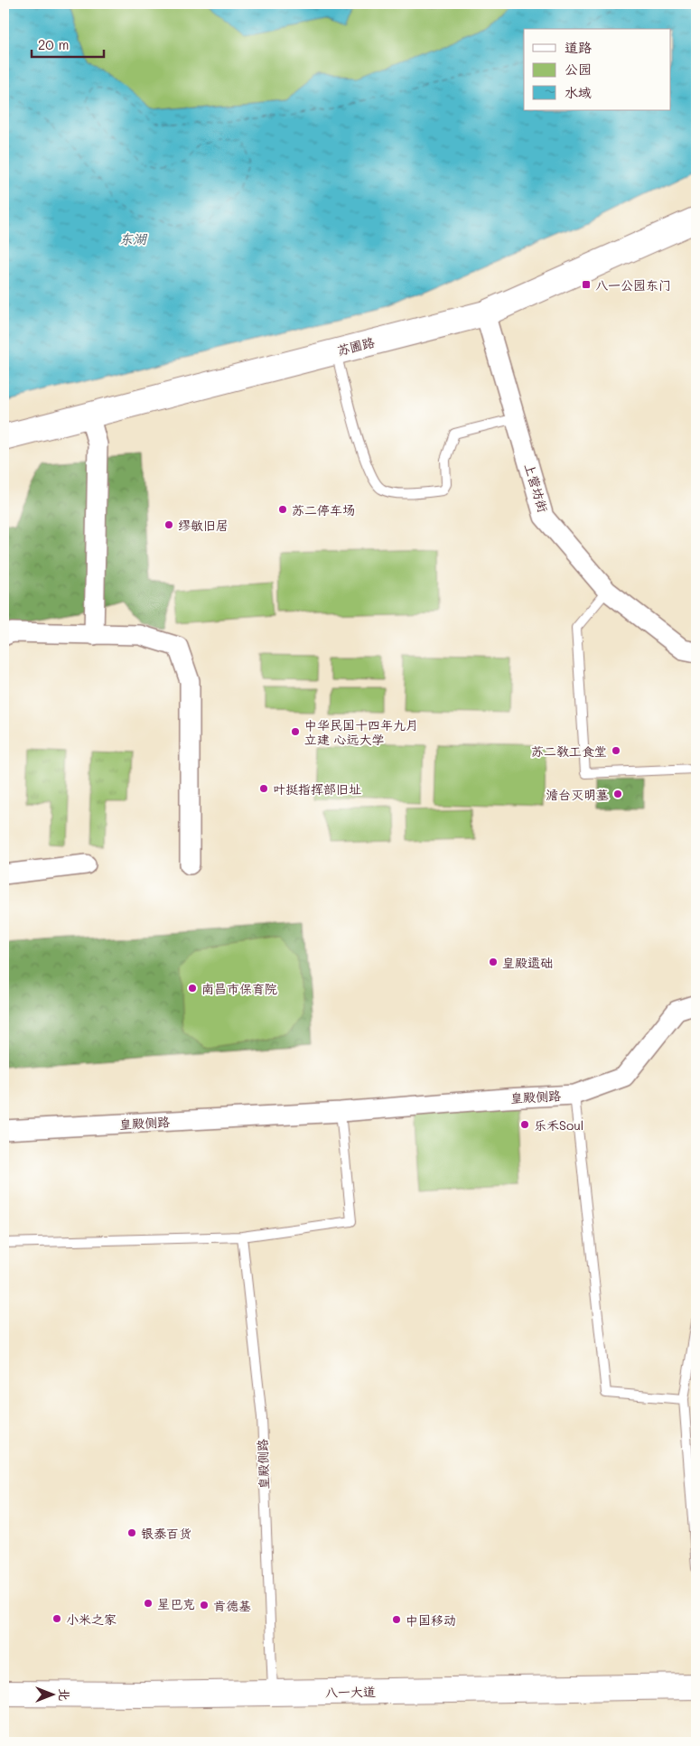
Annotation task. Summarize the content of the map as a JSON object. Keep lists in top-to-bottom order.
{
  "streets": {
    "main road": ["苏圃路", "八一大道"],
    "street": ["上营坊街", "皇殿侧路"]
  },
  "crossings": [
    ["苏圃路", "上营坊街"],
    ["皇殿侧路", "八一大道"]
  ],
  "water": ["东湖"],
  "places": {
    "transit": ["八一公园东门"],
    "other": [
      "苏二停车场",
      "缪敏旧居",
      "中华民国十四年九月 立建 心远大学",
      "苏二教工食堂",
      "叶挺指挥部旧址",
      "澹台灭明墓",
      "皇殿遗础",
      "南昌市保育院",
      "乐禾Soul",
      "银泰百货",
      "星巴克",
      "肯德基",
      "小米之家",
      "中国移动"
    ]
  },
  "legend": ["道路", "公园", "水域"],
  "scale_bar": "20 m",
  "north": "right"
}
